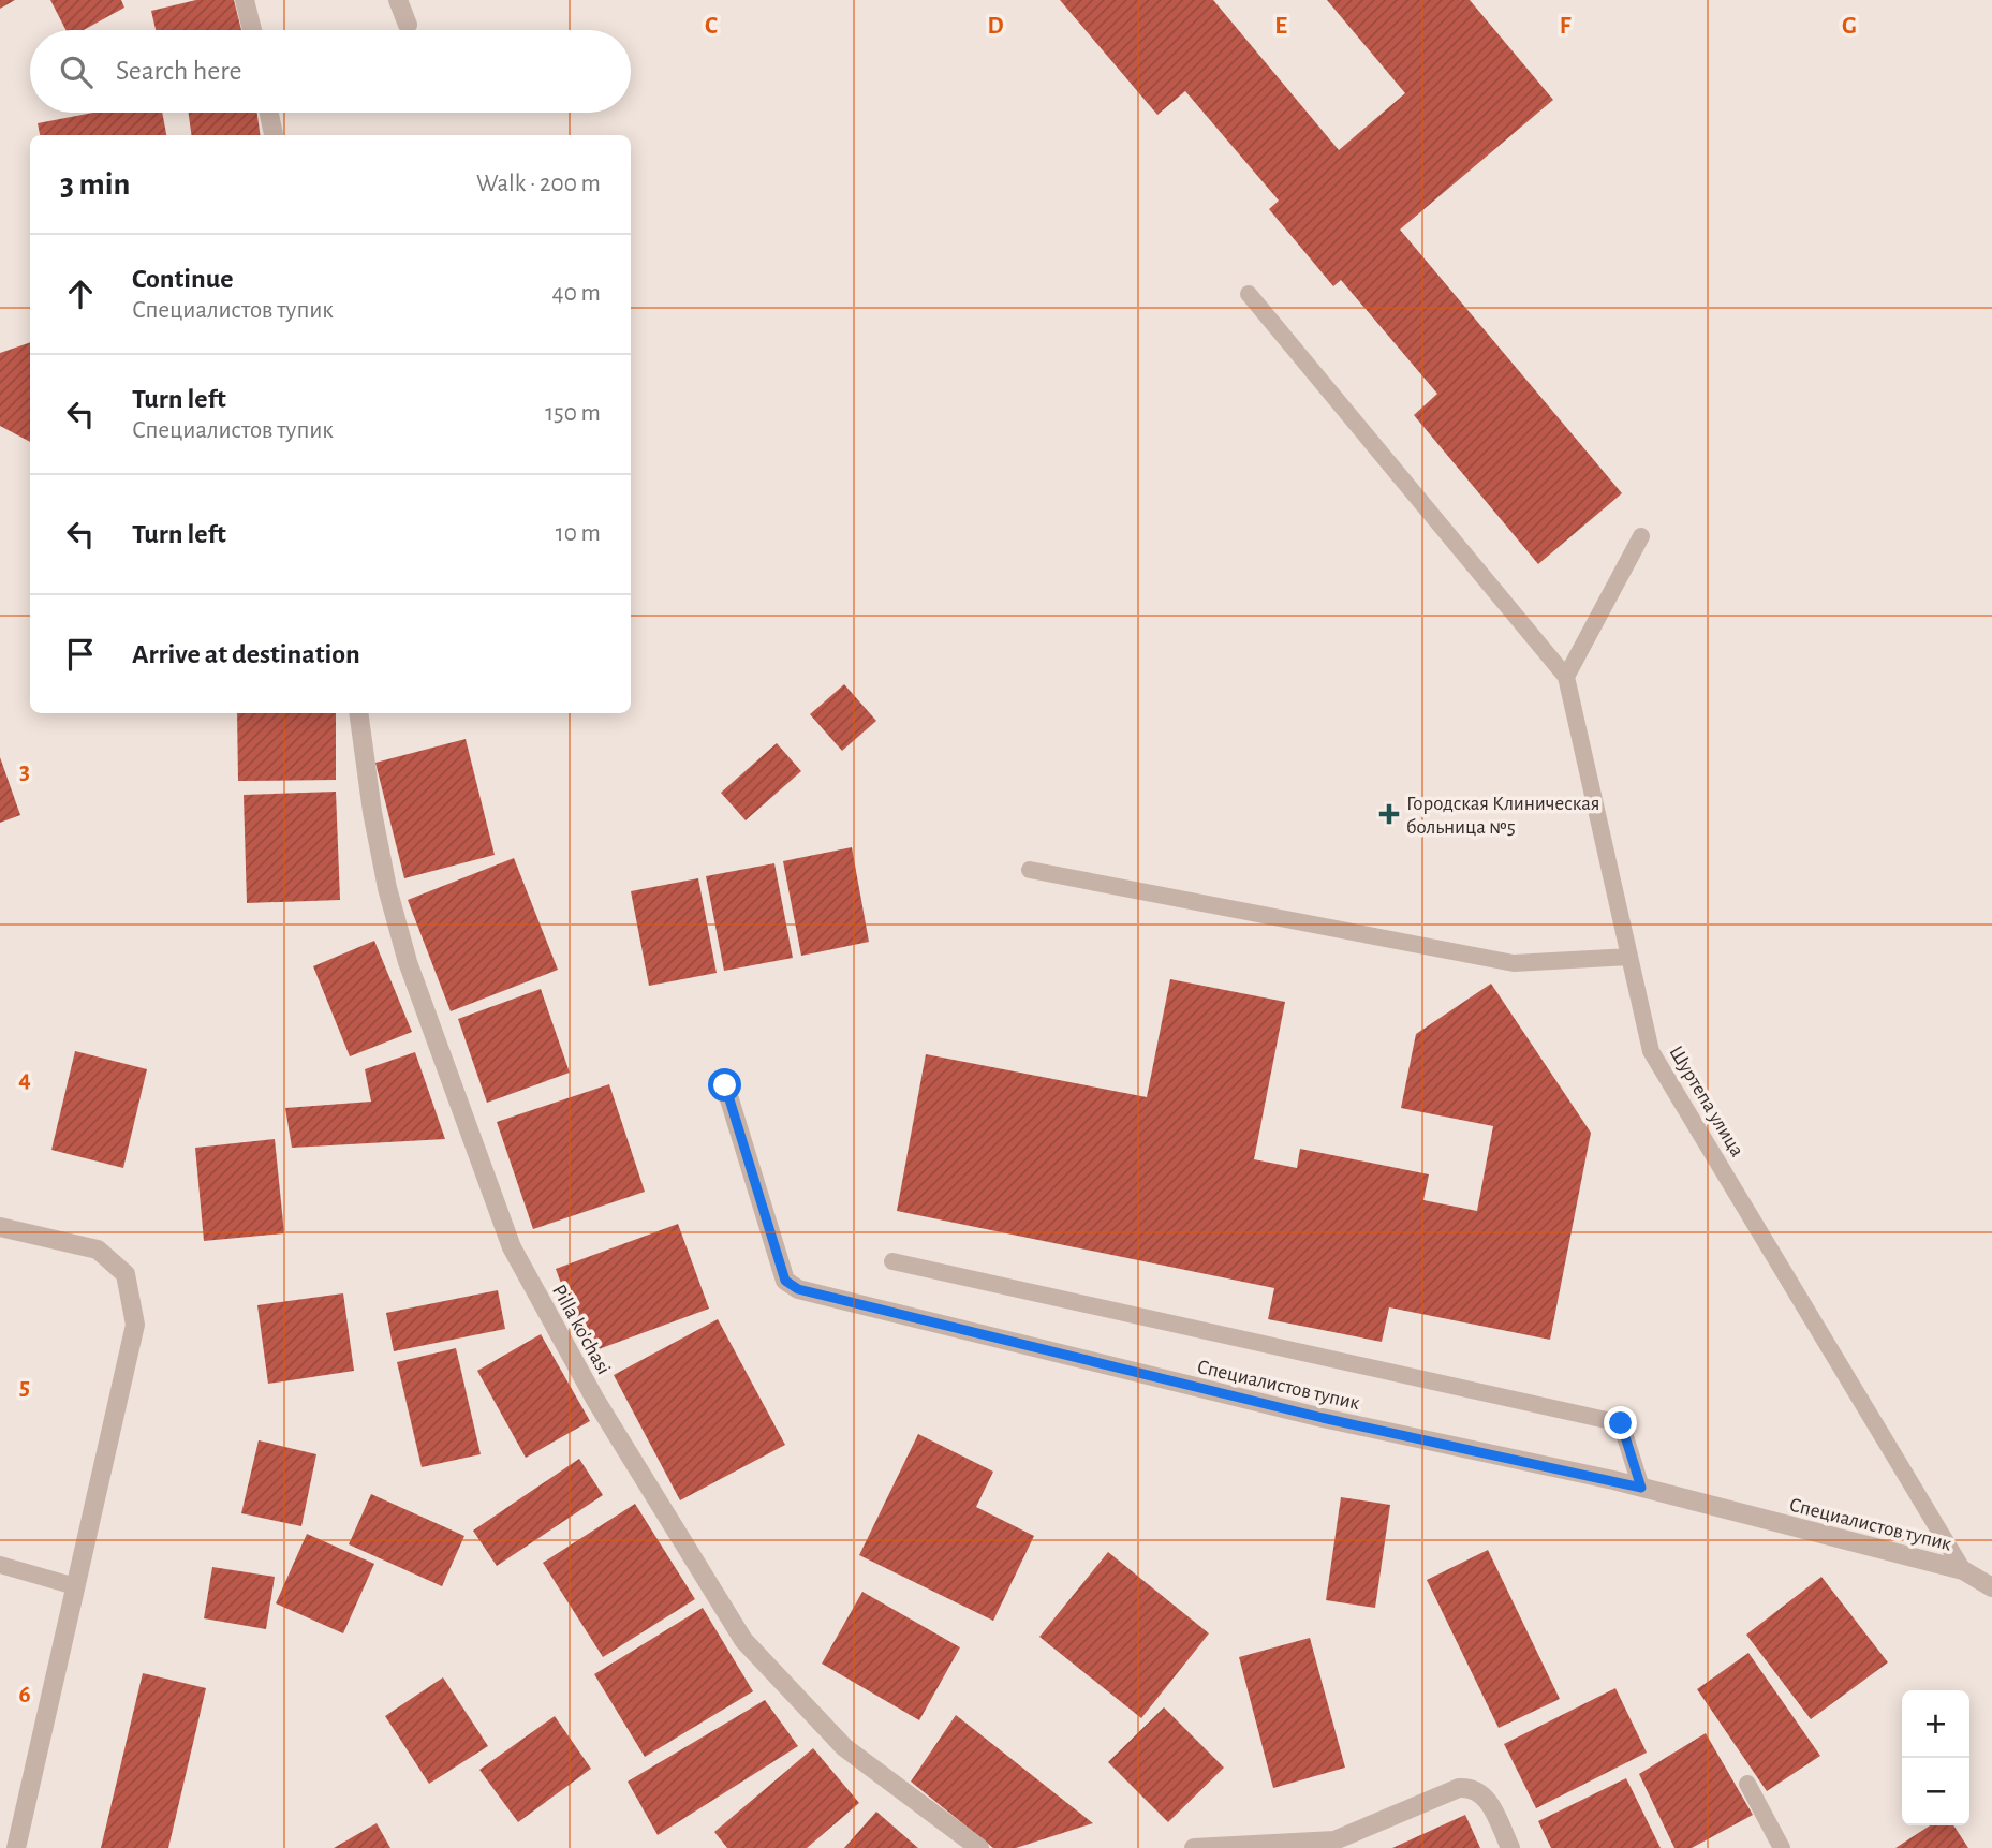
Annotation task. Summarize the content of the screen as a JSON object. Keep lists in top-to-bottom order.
{
  "streets": {
    "street": ["Шуртепа улица", "Pilla ko'chasi", "Специалистов тупик"]
  },
  "crossings": [
    ["Шуртепа улица", "Специалистов тупик"]
  ],
  "places": {
    "health": ["Городская Клиническая больница №5"]
  },
  "page": {
    "search": "Search here",
    "heading": ["3 min", "Walk · 200 m"],
    "list": [
      ["Continue", "Специалистов тупик", "40 m"],
      ["Turn left", "Специалистов тупик", "150 m"],
      ["Turn left", "10 m"],
      "Arrive at destination"
    ],
    "map_buttons": ["+", "−"]
  },
  "grid": {
    "columns": [
      "C",
      "D",
      "E",
      "F",
      "G"
    ],
    "rows": [
      "3",
      "4",
      "5",
      "6"
    ]
  }
}
